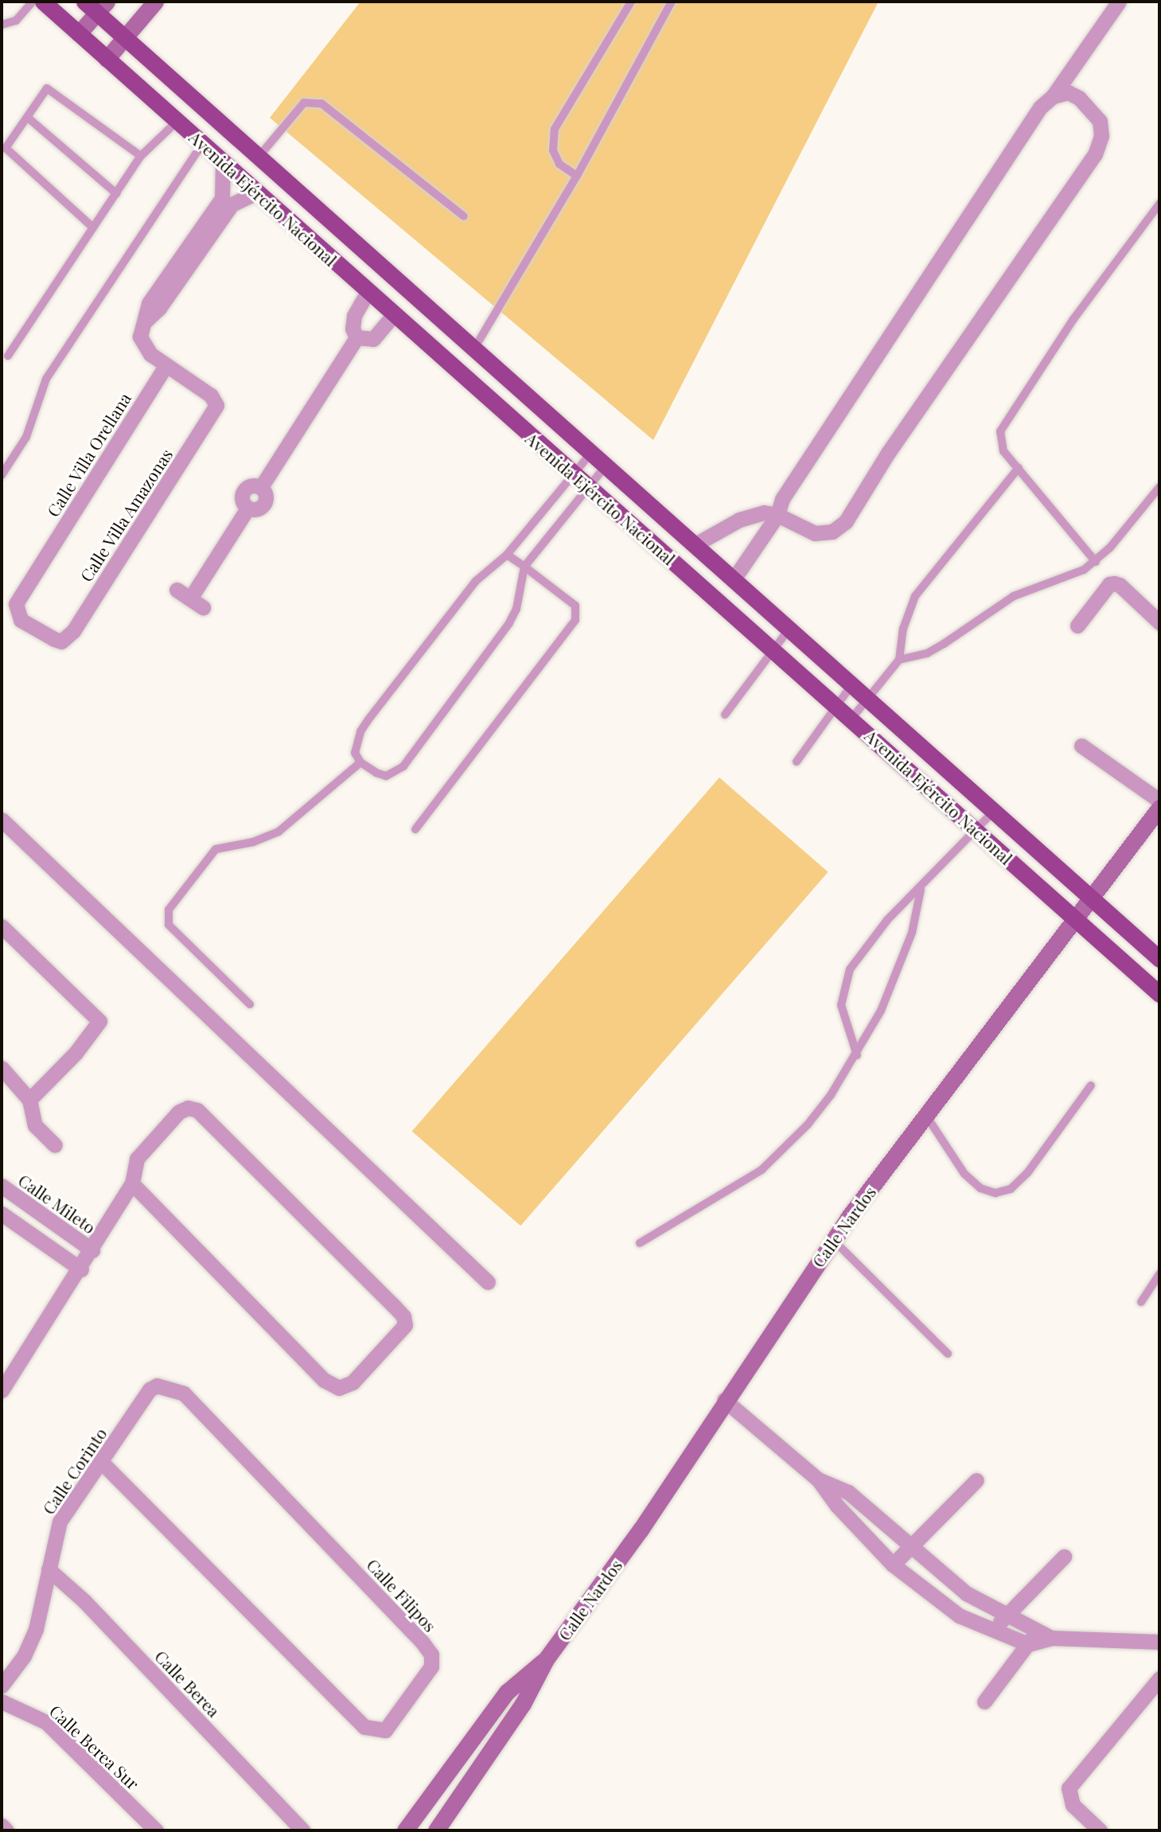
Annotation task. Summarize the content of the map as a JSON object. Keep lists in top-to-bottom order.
{
  "streets": {
    "main road": ["Avenida Ejército Nacional"],
    "street": [
      "Calle Villa Orellana",
      "Calle Villa Amazonas",
      "Calle Mileto",
      "Calle Nardos",
      "Calle Corinto",
      "Calle Filipos",
      "Calle Berea",
      "Calle Berea Sur"
    ]
  },
  "crossings": [
    ["Avenida Ejército Nacional", "Calle Nardos"],
    ["Calle Villa Orellana", "Calle Villa Amazonas"],
    ["Calle Corinto", "Calle Filipos"],
    ["Calle Corinto", "Calle Berea"]
  ]
}
